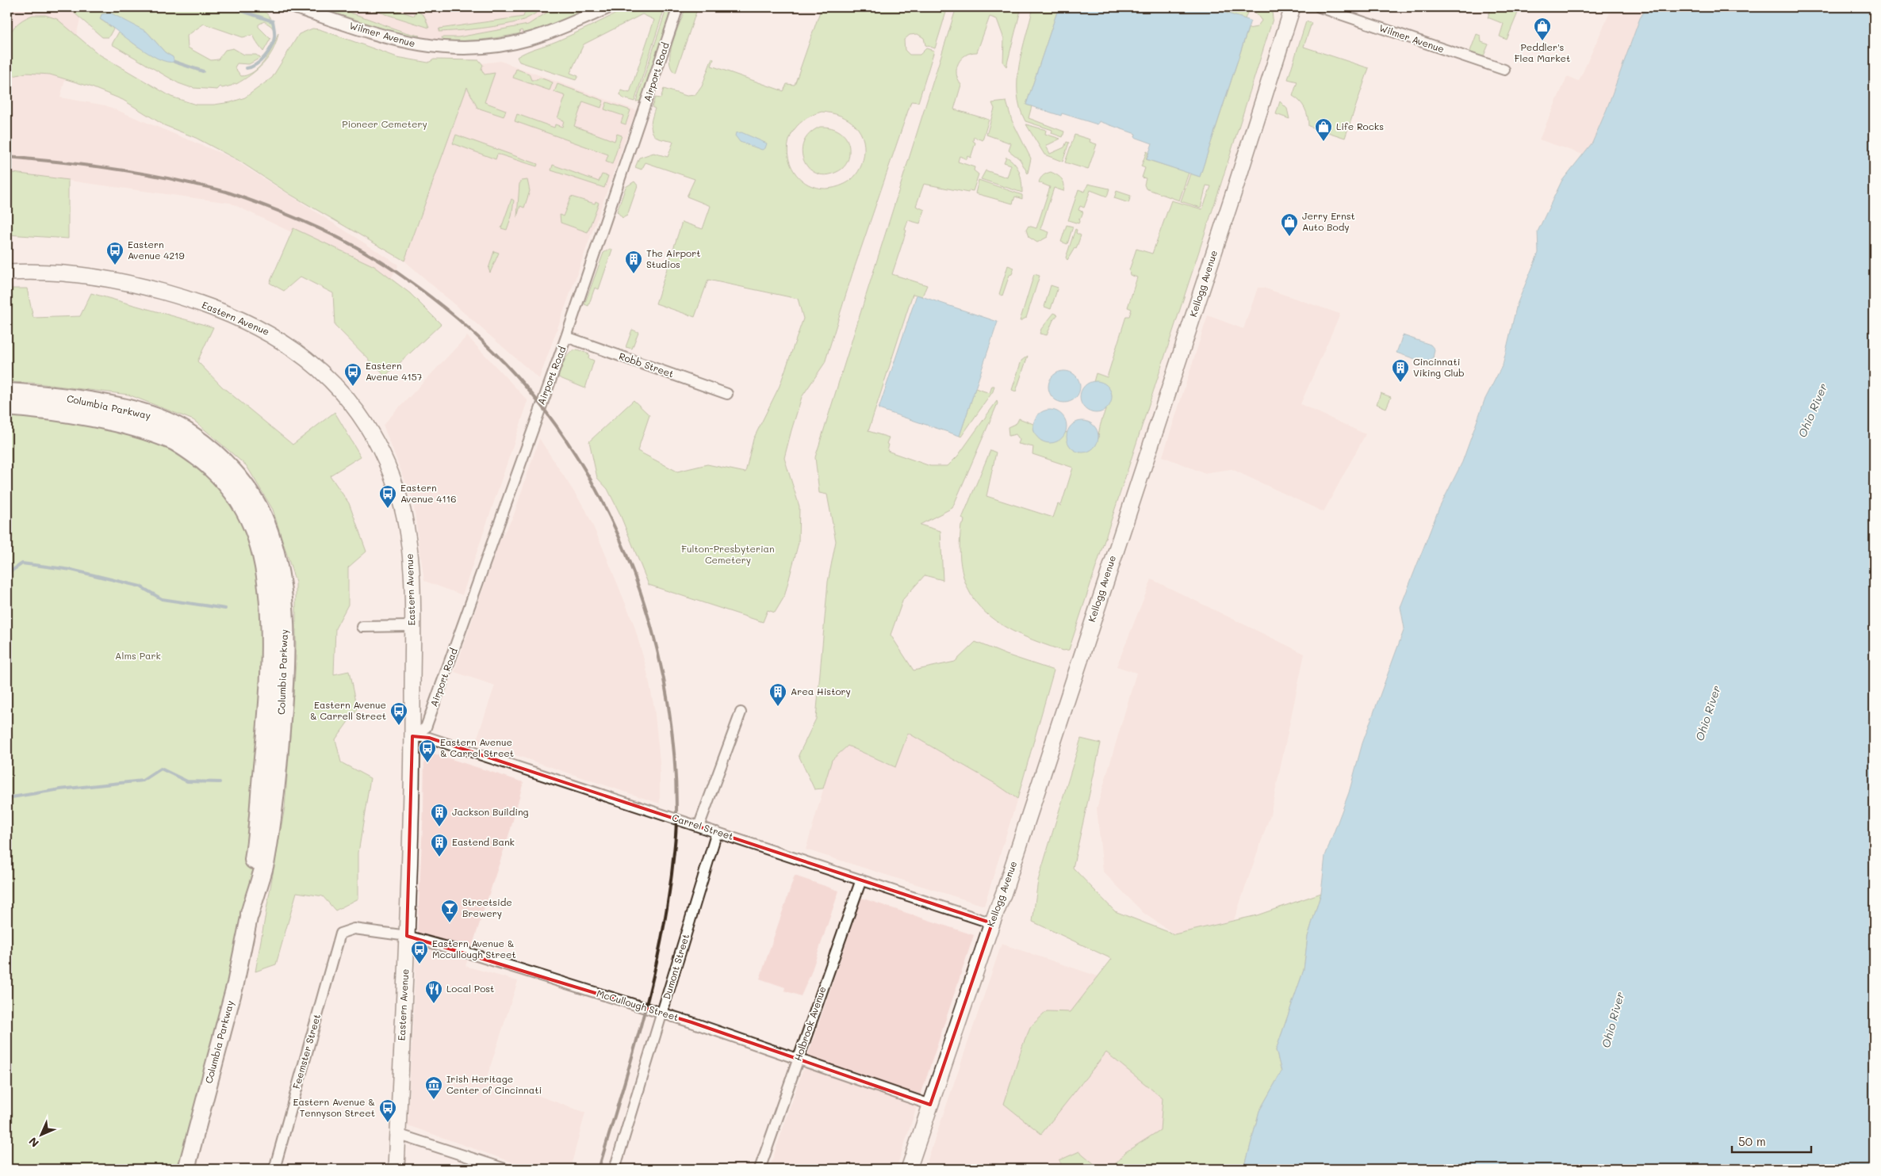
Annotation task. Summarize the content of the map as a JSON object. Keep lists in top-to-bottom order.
{
  "streets": {
    "highway": ["Columbia Parkway"],
    "main road": ["Kellogg Avenue", "Eastern Avenue"],
    "street": [
      "Wilmer Avenue",
      "Airport Road",
      "Robb Street",
      "Carrel Street",
      "Dumont Street",
      "McCullough Street",
      "Holbrook Avenue",
      "Feemster Street"
    ]
  },
  "crossings": [
    ["Airport Road", "Eastern Avenue"],
    ["Airport Road", "Robb Street"],
    ["Airport Road", "Carrel Street"],
    ["Kellogg Avenue", "Carrel Street"],
    ["Kellogg Avenue", "McCullough Street"],
    ["Eastern Avenue", "Carrel Street"],
    ["Eastern Avenue", "McCullough Street"],
    ["Carrel Street", "Dumont Street"],
    ["Carrel Street", "Holbrook Avenue"],
    ["Dumont Street", "McCullough Street"],
    ["McCullough Street", "Holbrook Avenue"],
    ["McCullough Street", "Feemster Street"]
  ],
  "water": ["Ohio River"],
  "parks": ["Pioneer Cemetery", "Fulton-Presbyterian Cemetery", "Alms Park"],
  "places": {
    "shop": ["Peddler's Flea Market", "Life Rocks", "Jerry Ernst Auto Body"],
    "bus stop": [
      "Eastern Avenue 4219",
      "Eastern Avenue 4157",
      "Eastern Avenue 4116",
      "Eastern Avenue & Carrell Street",
      "Eastern Avenue & Carrel Street",
      "Eastern Avenue & Mccullough Street",
      "Eastern Avenue & Tennyson Street"
    ],
    "building": [
      "The Airport Studios",
      "Cincinnati Viking Club",
      "Area History",
      "Jackson Building",
      "Eastend Bank"
    ],
    "bar": ["Streetside Brewery"],
    "restaurant": ["Local Post"],
    "museum": ["Irish Heritage Center of Cincinnati"]
  },
  "scale_bar": "50 m",
  "north": "bottom left"
}
